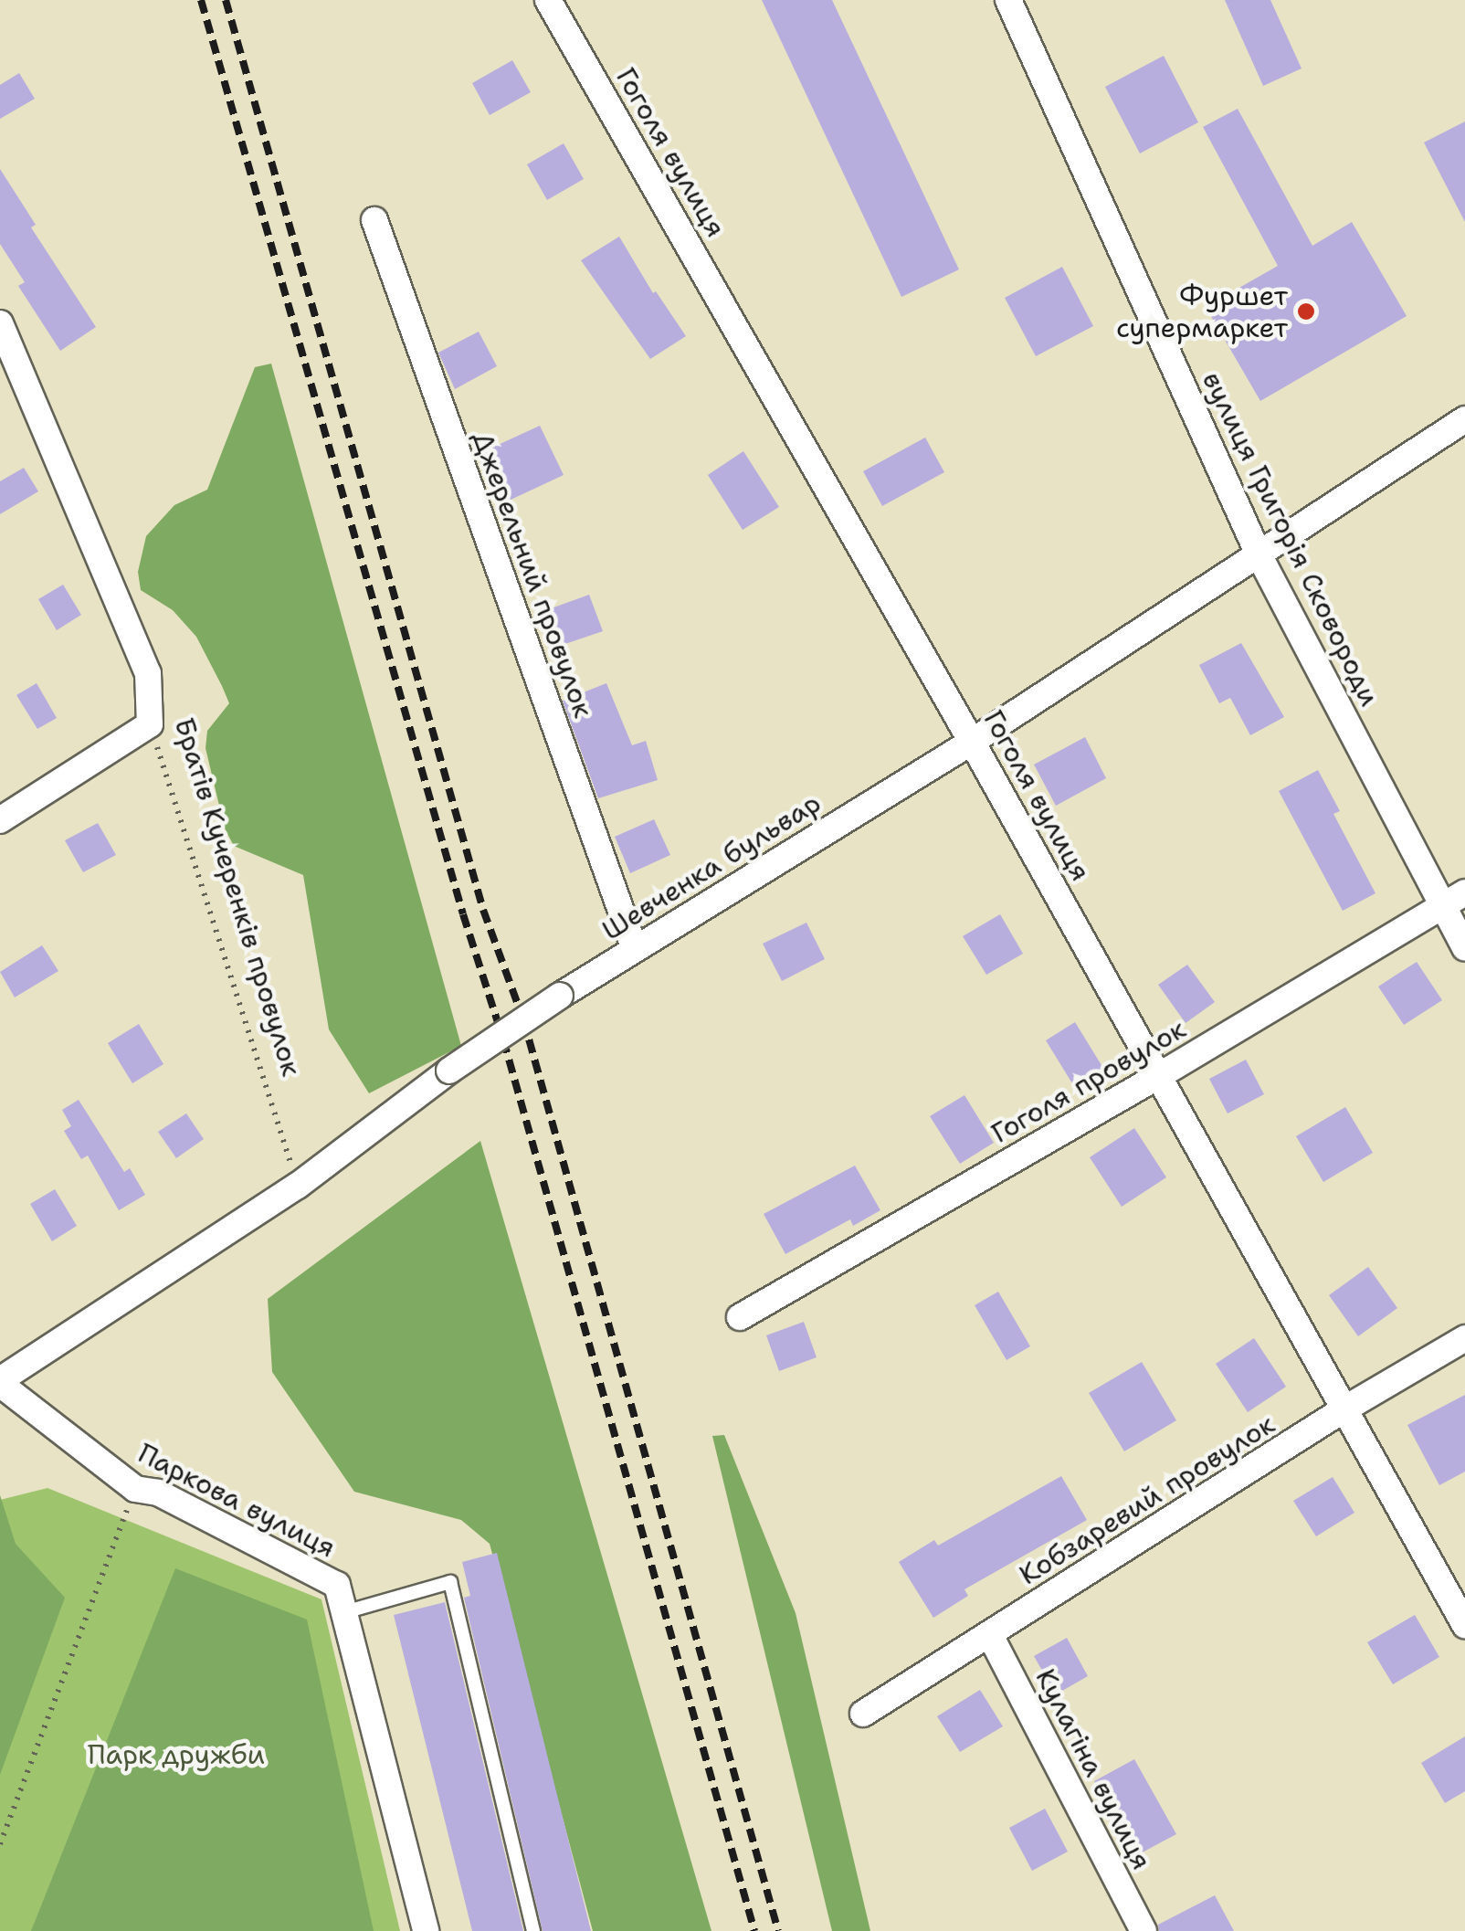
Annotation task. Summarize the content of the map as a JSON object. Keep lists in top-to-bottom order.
{
  "streets": {
    "street": [
      "Гоголя вулиця",
      "вулиця Григорія Сковороди",
      "Джерельний провулок",
      "Шевченка бульвар",
      "Братів Кучеренків провулок",
      "Гоголя провулок",
      "Кобзаревий провулок",
      "Паркова вулиця",
      "Кулагіна вулиця"
    ]
  },
  "crossings": [
    ["Гоголя вулиця", "Шевченка бульвар"],
    ["Гоголя вулиця", "Гоголя провулок"],
    ["Гоголя вулиця", "Кобзаревий провулок"],
    ["вулиця Григорія Сковороди", "Шевченка бульвар"],
    ["вулиця Григорія Сковороди", "Гоголя провулок"],
    ["Джерельний провулок", "Шевченка бульвар"],
    ["Шевченка бульвар", "Братів Кучеренків провулок"],
    ["Шевченка бульвар", "Паркова вулиця"],
    ["Кобзаревий провулок", "Кулагіна вулиця"]
  ],
  "parks": ["Парк дружби"],
  "places": ["Фуршет супермаркет"]
}
